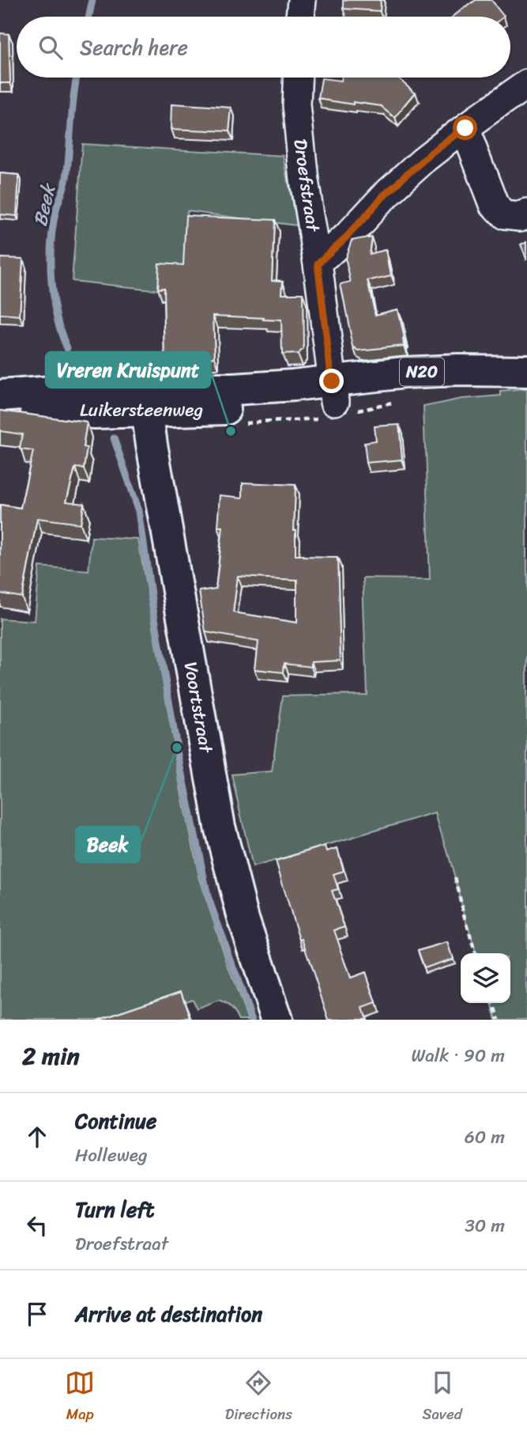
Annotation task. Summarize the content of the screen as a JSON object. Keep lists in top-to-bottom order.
{
  "streets": {
    "main road": ["N20", "Luikersteenweg", "Voortstraat"],
    "street": ["Droefstraat"]
  },
  "crossings": [
    ["Droefstraat", "Luikersteenweg"],
    ["Luikersteenweg", "Voortstraat"]
  ],
  "water": ["Beek"],
  "places": ["Vreren Kruispunt", "Beek"],
  "page": {
    "search": "Search here",
    "heading": ["2 min", "Walk · 90 m"],
    "list": [
      ["Continue", "Holleweg", "60 m"],
      ["Turn left", "Droefstraat", "30 m"],
      "Arrive at destination"
    ],
    "nav": ["Map", "Directions", "Saved"]
  }
}
